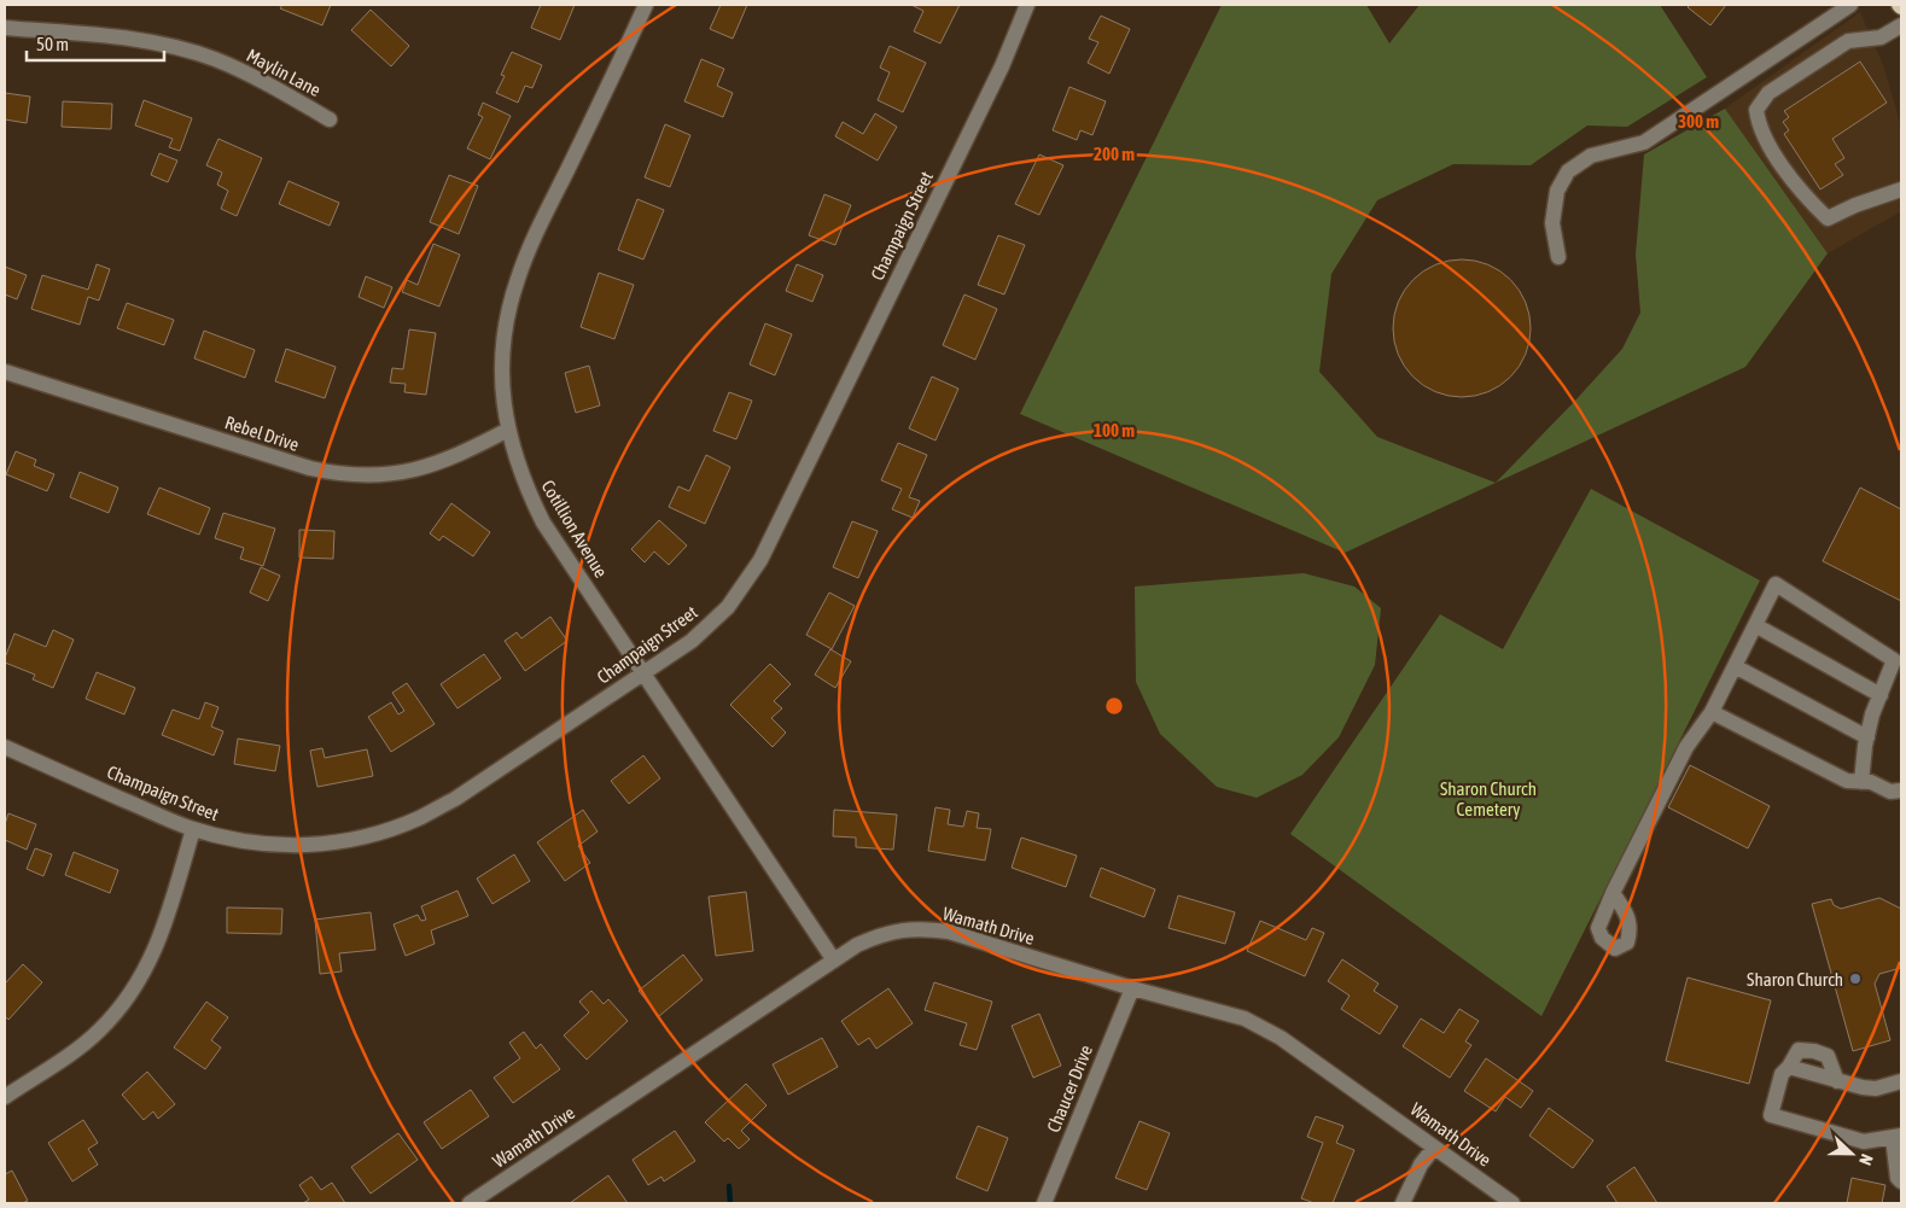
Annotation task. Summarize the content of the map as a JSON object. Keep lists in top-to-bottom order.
{
  "streets": {
    "street": [
      "Maylin Lane",
      "Champaign Street",
      "Rebel Drive",
      "Cotillion Avenue",
      "Wamath Drive",
      "Chaucer Drive"
    ]
  },
  "crossings": [
    ["Champaign Street", "Cotillion Avenue"],
    ["Rebel Drive", "Cotillion Avenue"],
    ["Cotillion Avenue", "Wamath Drive"],
    ["Wamath Drive", "Chaucer Drive"]
  ],
  "parks": ["Sharon Church Cemetery"],
  "places": ["Sharon Church"],
  "scale_bar": "50 m",
  "north": "right",
  "rings": ["300 m", "200 m", "100 m"]
}
